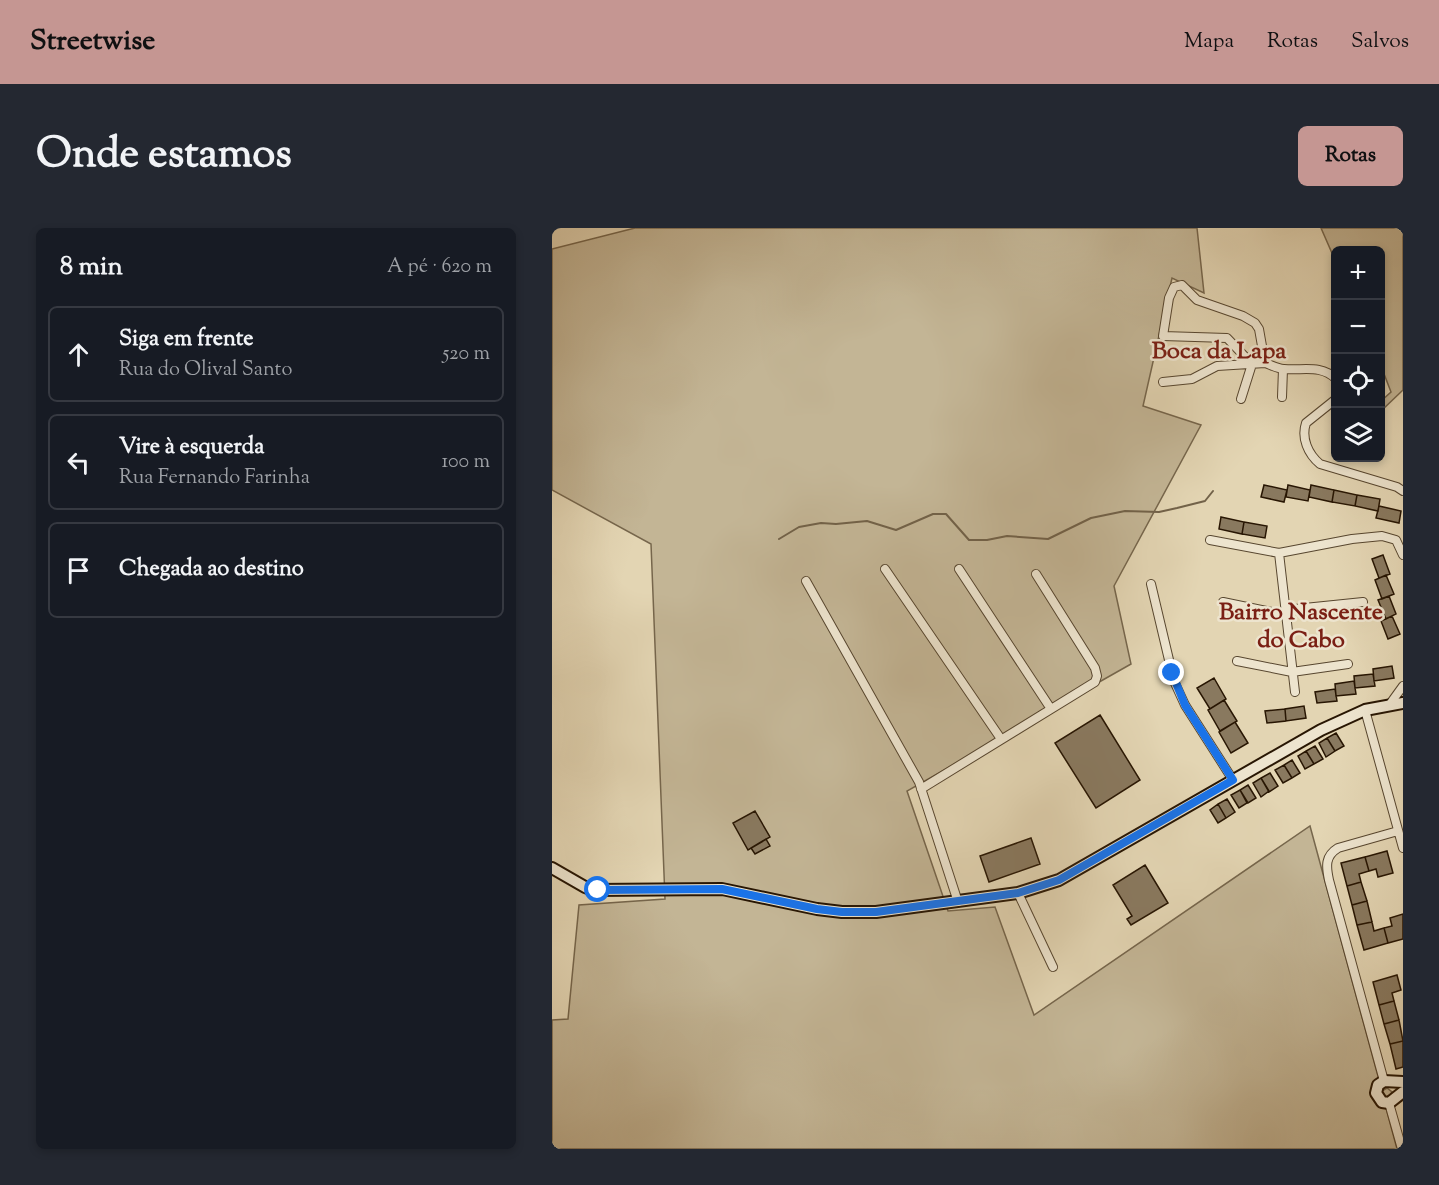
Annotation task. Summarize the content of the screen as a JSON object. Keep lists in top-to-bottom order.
{
  "districts": ["Boca da Lapa", "Bairro Nascente do Cabo"],
  "page": {
    "header": "Streetwise",
    "nav": ["Mapa", "Rotas", "Salvos"],
    "title": "Onde estamos",
    "buttons": "Rotas",
    "heading": ["8 min", "A pé · 620 m"],
    "map_buttons": ["+", "−"],
    "list": [
      ["Siga em frente", "Rua do Olival Santo", "520 m"],
      ["Vire à esquerda", "Rua Fernando Farinha", "100 m"],
      "Chegada ao destino"
    ]
  }
}
